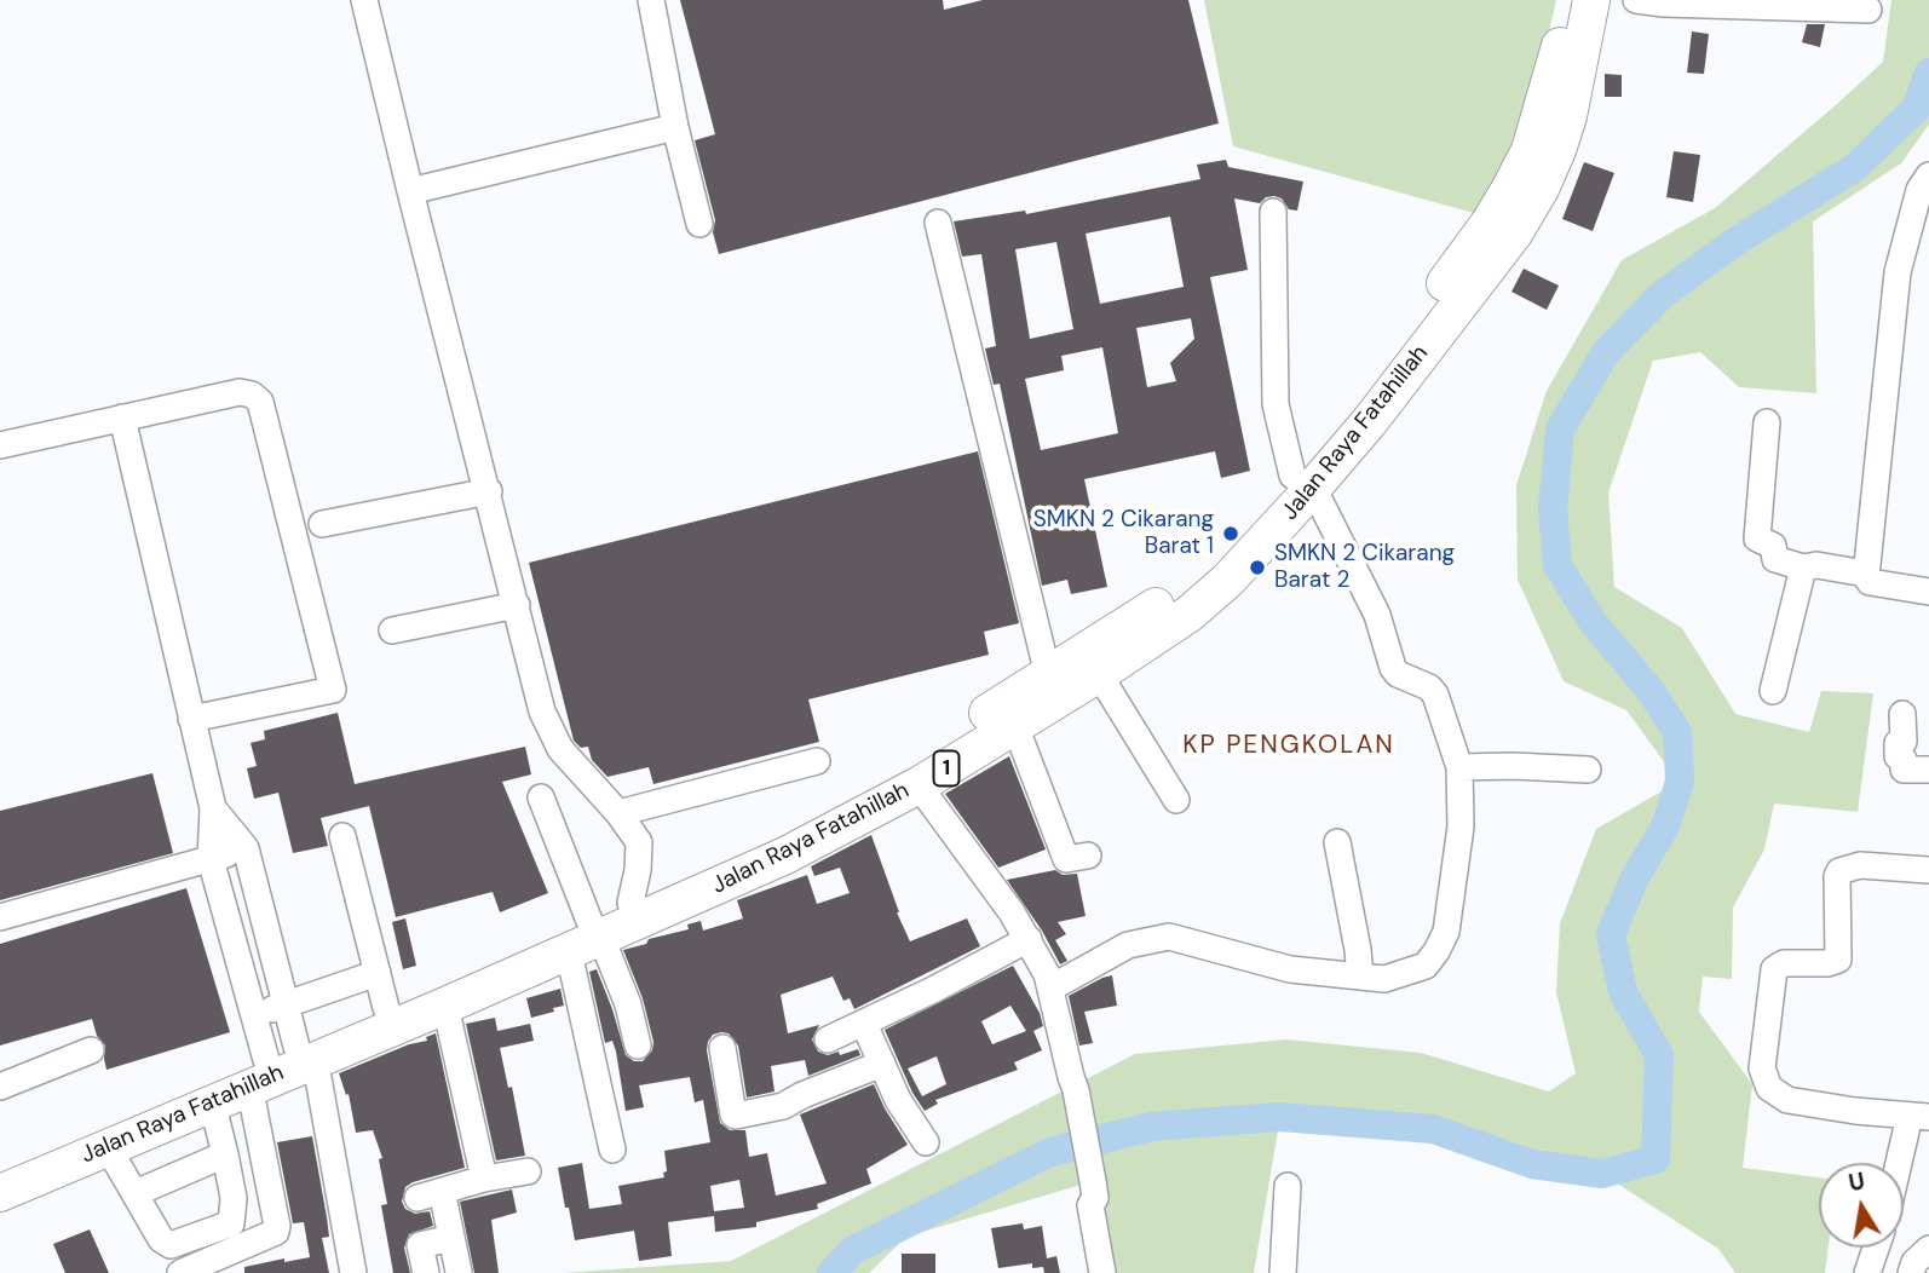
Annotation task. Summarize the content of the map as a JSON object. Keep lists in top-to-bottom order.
{
  "streets": {
    "highway": ["Jalan Raya Fatahillah", "1"]
  },
  "districts": ["KP PENGKOLAN"],
  "places": ["SMKN 2 Cikarang Barat 1", "SMKN 2 Cikarang Barat 2"],
  "north": "top"
}
